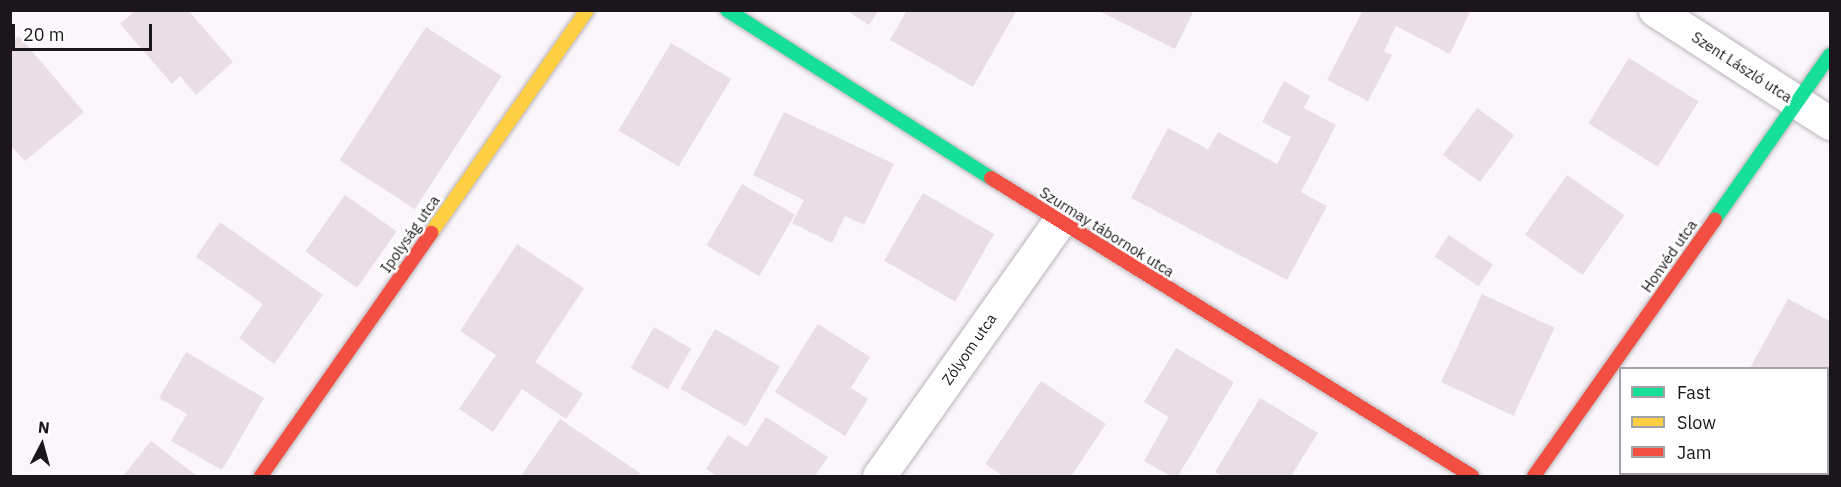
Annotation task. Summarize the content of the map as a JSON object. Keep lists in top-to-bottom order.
{
  "streets": {
    "street": [
      "Szent László utca",
      "Szurmay tábornok utca",
      "Ipolyság utca",
      "Honvéd utca",
      "Zólyom utca"
    ]
  },
  "crossings": [
    ["Szent László utca", "Honvéd utca"],
    ["Szurmay tábornok utca", "Zólyom utca"]
  ],
  "legend": ["Fast", "Slow", "Jam"],
  "scale_bar": "20 m",
  "north": "top"
}
